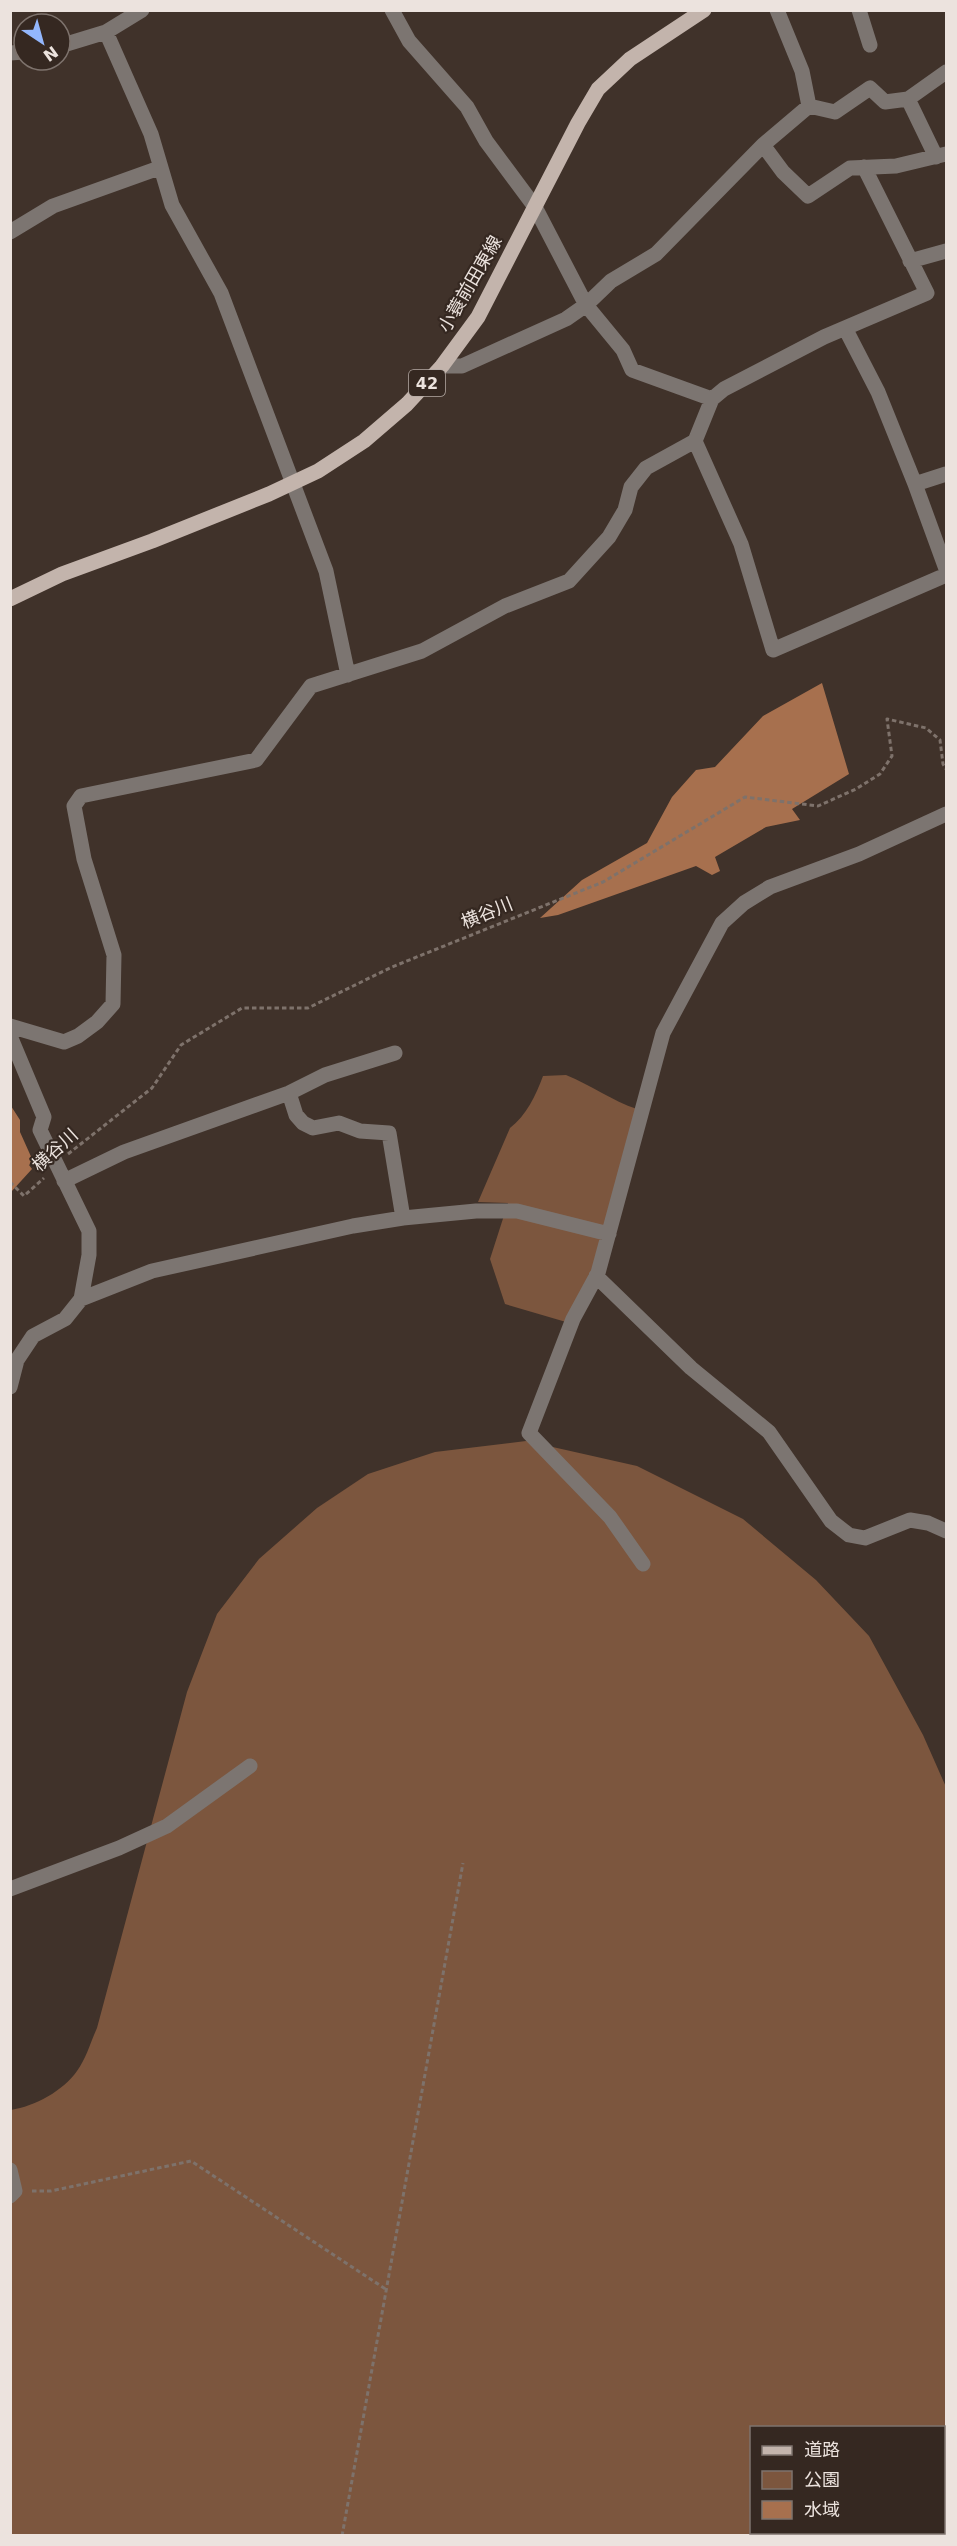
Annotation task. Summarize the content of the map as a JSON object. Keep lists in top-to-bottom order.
{
  "streets": {
    "main road": ["小蓑前田東線", "42"],
    "path": ["横谷川"]
  },
  "legend": ["道路", "公園", "水域"],
  "north": "bottom right"
}
